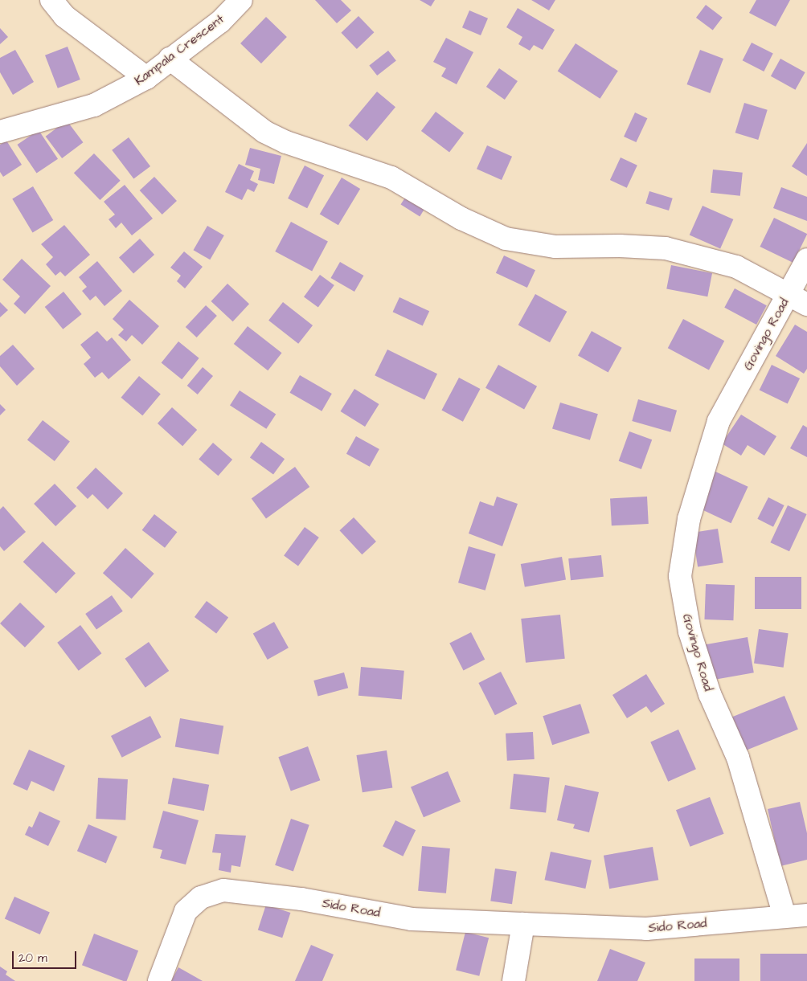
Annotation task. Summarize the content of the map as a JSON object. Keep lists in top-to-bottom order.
{
  "streets": {
    "street": ["Kampala Crescent", "Govingo Road", "Sido Road"]
  },
  "crossings": [
    ["Govingo Road", "Sido Road"]
  ],
  "scale_bar": "20 m"
}
